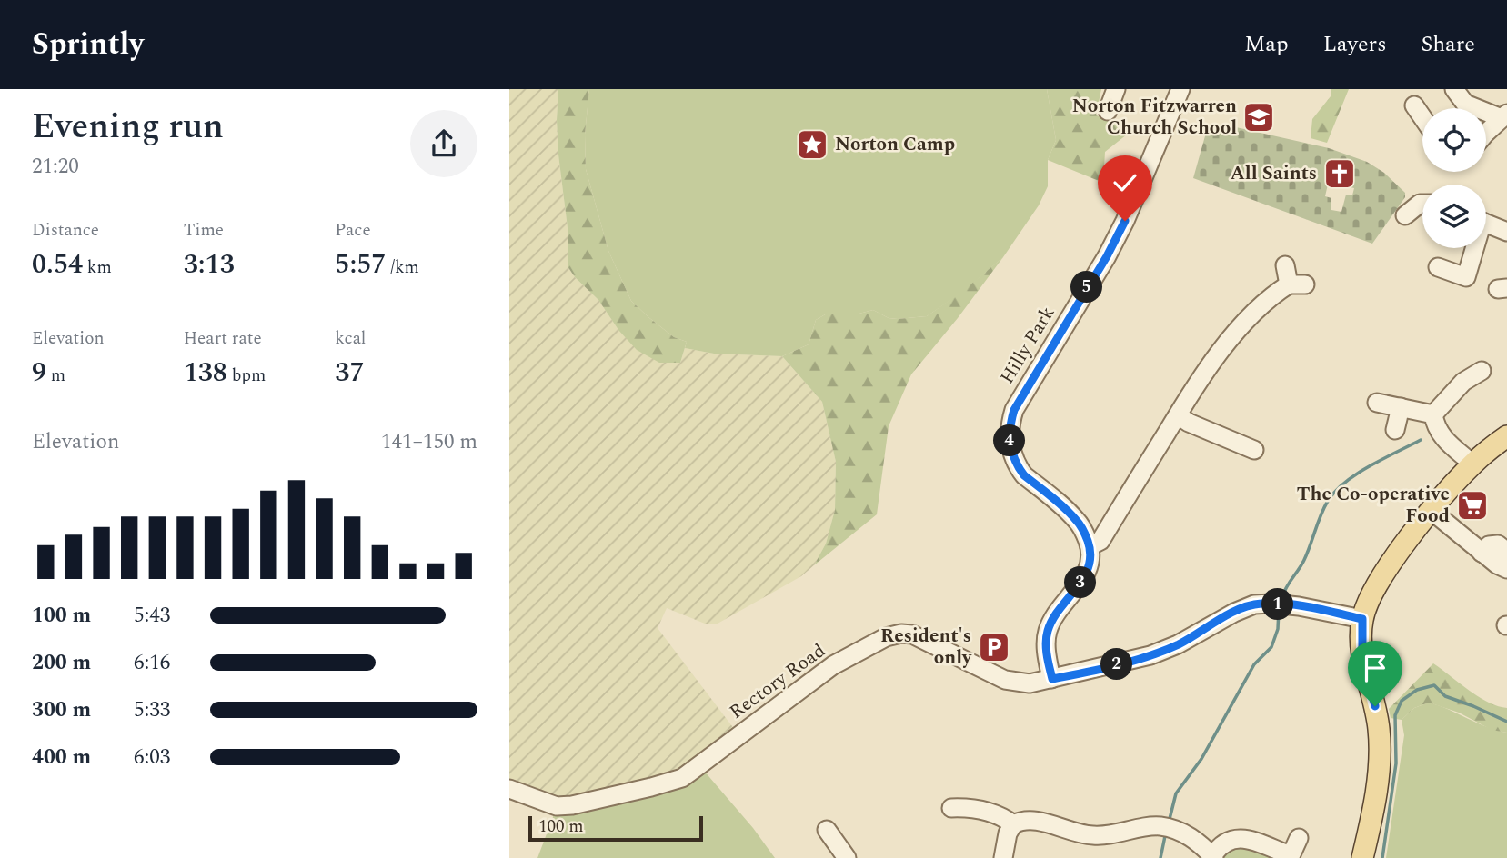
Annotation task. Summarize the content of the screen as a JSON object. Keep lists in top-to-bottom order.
{
  "streets": {
    "street": ["Hilly Park", "Rectory Road"]
  },
  "places": {
    "school or university": ["Norton Fitzwarren Church School"],
    "place": ["Norton Camp"],
    "church": ["All Saints"],
    "supermarket": ["The Co-operative Food"],
    "parking": ["Resident's only"]
  },
  "scale_bar": "100 m",
  "page": {
    "header": "Sprintly",
    "nav": ["Map", "Layers", "Share"],
    "heading": ["Evening run", "21:20"],
    "stats": [
      ["Distance", "0.54 km"],
      ["Time", "3:13"],
      ["Pace", "5:57 /km"],
      ["Elevation", "9 m"],
      ["Heart rate", "138 bpm"],
      ["kcal", "37"]
    ],
    "pins": [
      "5",
      "4",
      "3",
      "1",
      "2"
    ],
    "chart": ["Elevation", "141–150 m"],
    "list": [
      {
        "name": "100 m",
        "note": "5:43"
      },
      {
        "name": "200 m",
        "note": "6:16"
      },
      {
        "name": "300 m",
        "note": "5:33"
      },
      {
        "name": "400 m",
        "note": "6:03"
      }
    ],
    "scale": "100 m"
  }
}
